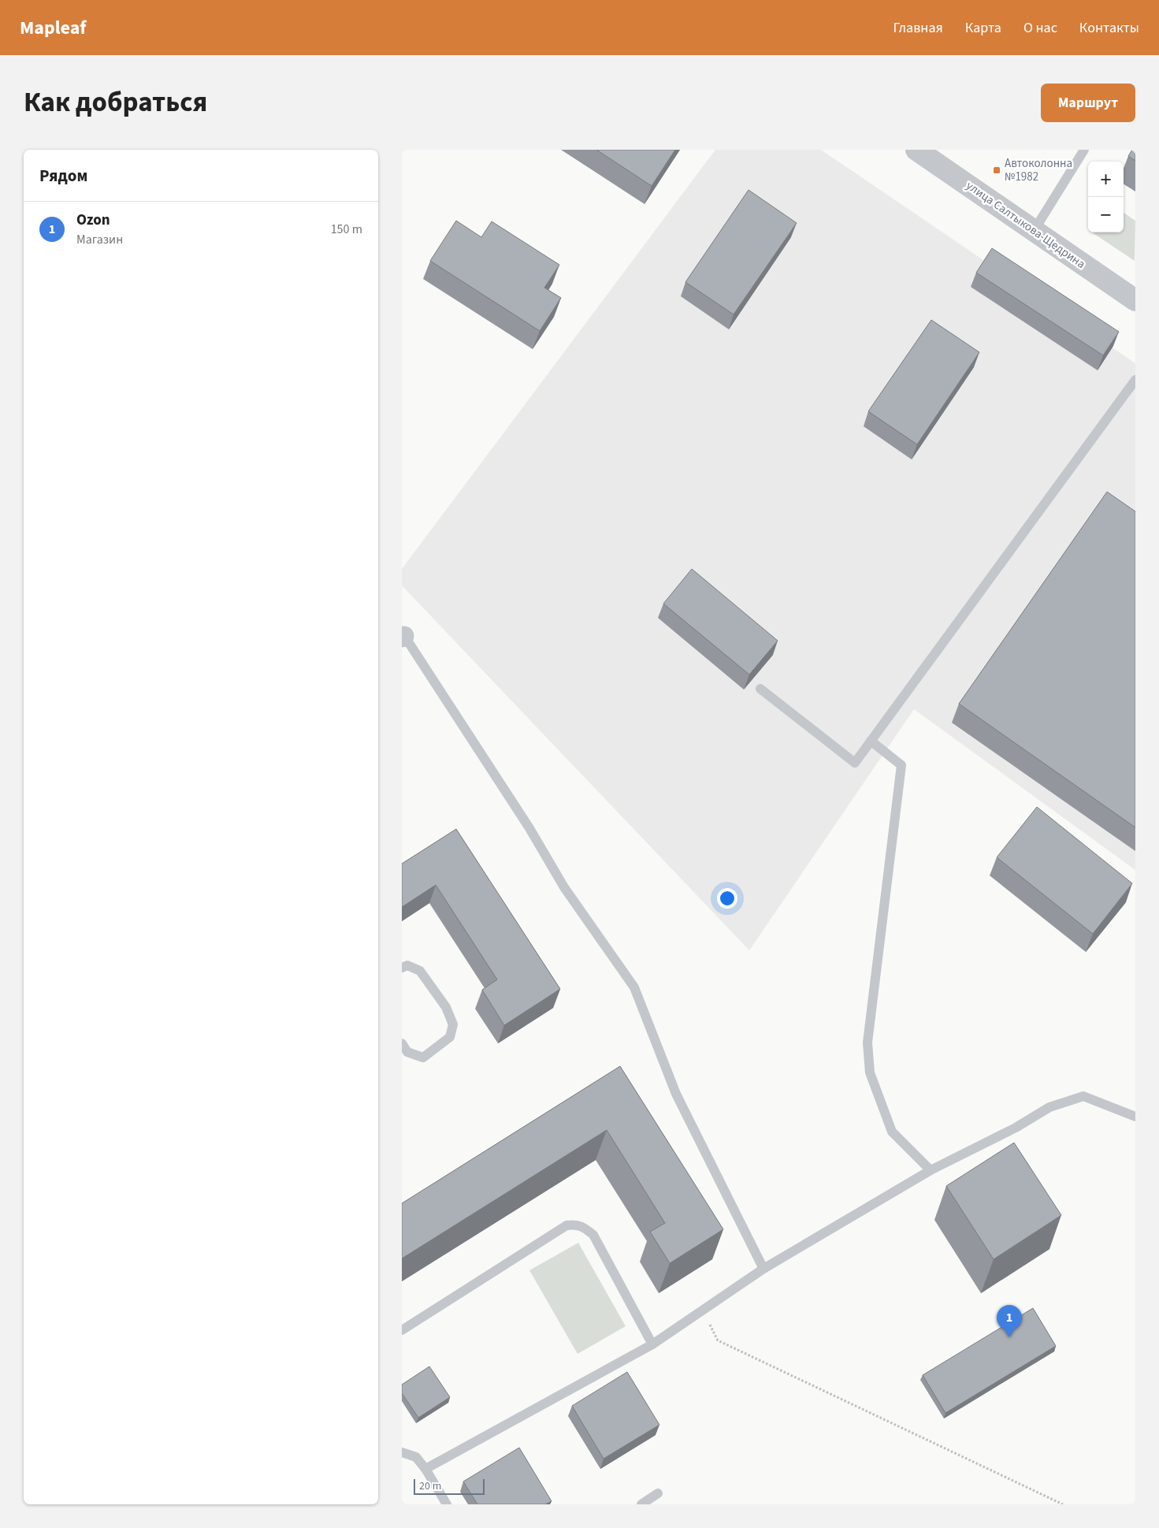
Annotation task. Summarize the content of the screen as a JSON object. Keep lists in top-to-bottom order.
{
  "streets": {
    "street": ["улица Салтыкова-Щедрина"]
  },
  "places": {
    "transit": ["Автоколонна №1982"]
  },
  "scale_bar": "20 m",
  "page": {
    "header": "Mapleaf",
    "nav": [
      "Главная",
      "Карта",
      "О нас",
      "Контакты"
    ],
    "title": "Как добраться",
    "buttons": "Маршрут",
    "heading": "Рядом",
    "map_buttons": ["+", "−"],
    "list": [
      {
        "mark": "1",
        "name": "Ozon",
        "note": "Магазин",
        "value": "150 m"
      }
    ],
    "pins": "1",
    "scale": "20 m"
  }
}
